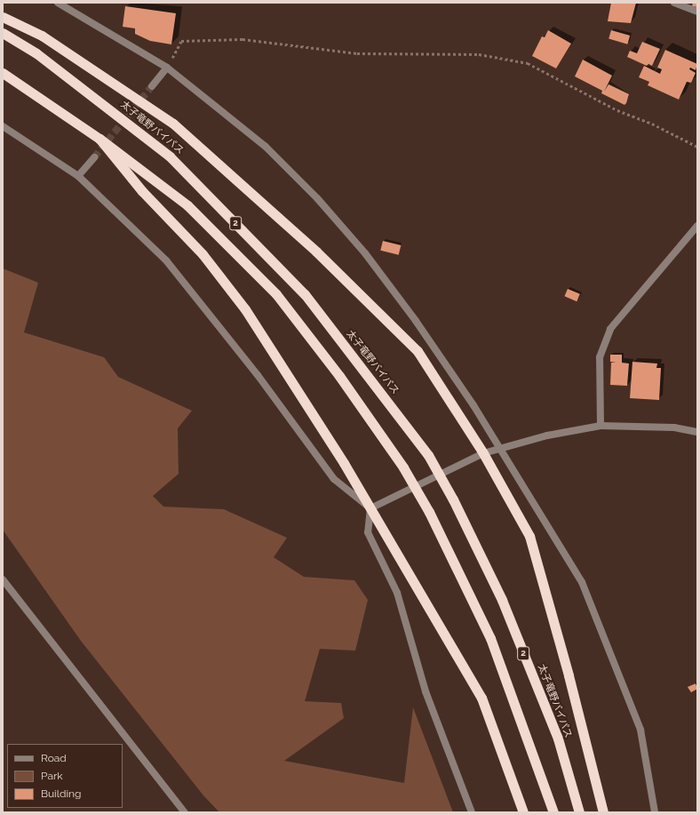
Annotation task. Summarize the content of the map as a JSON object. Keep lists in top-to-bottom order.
{
  "streets": {
    "highway": ["太子竜野バイパス", "2"]
  },
  "legend": ["Road", "Park", "Building"]
}
